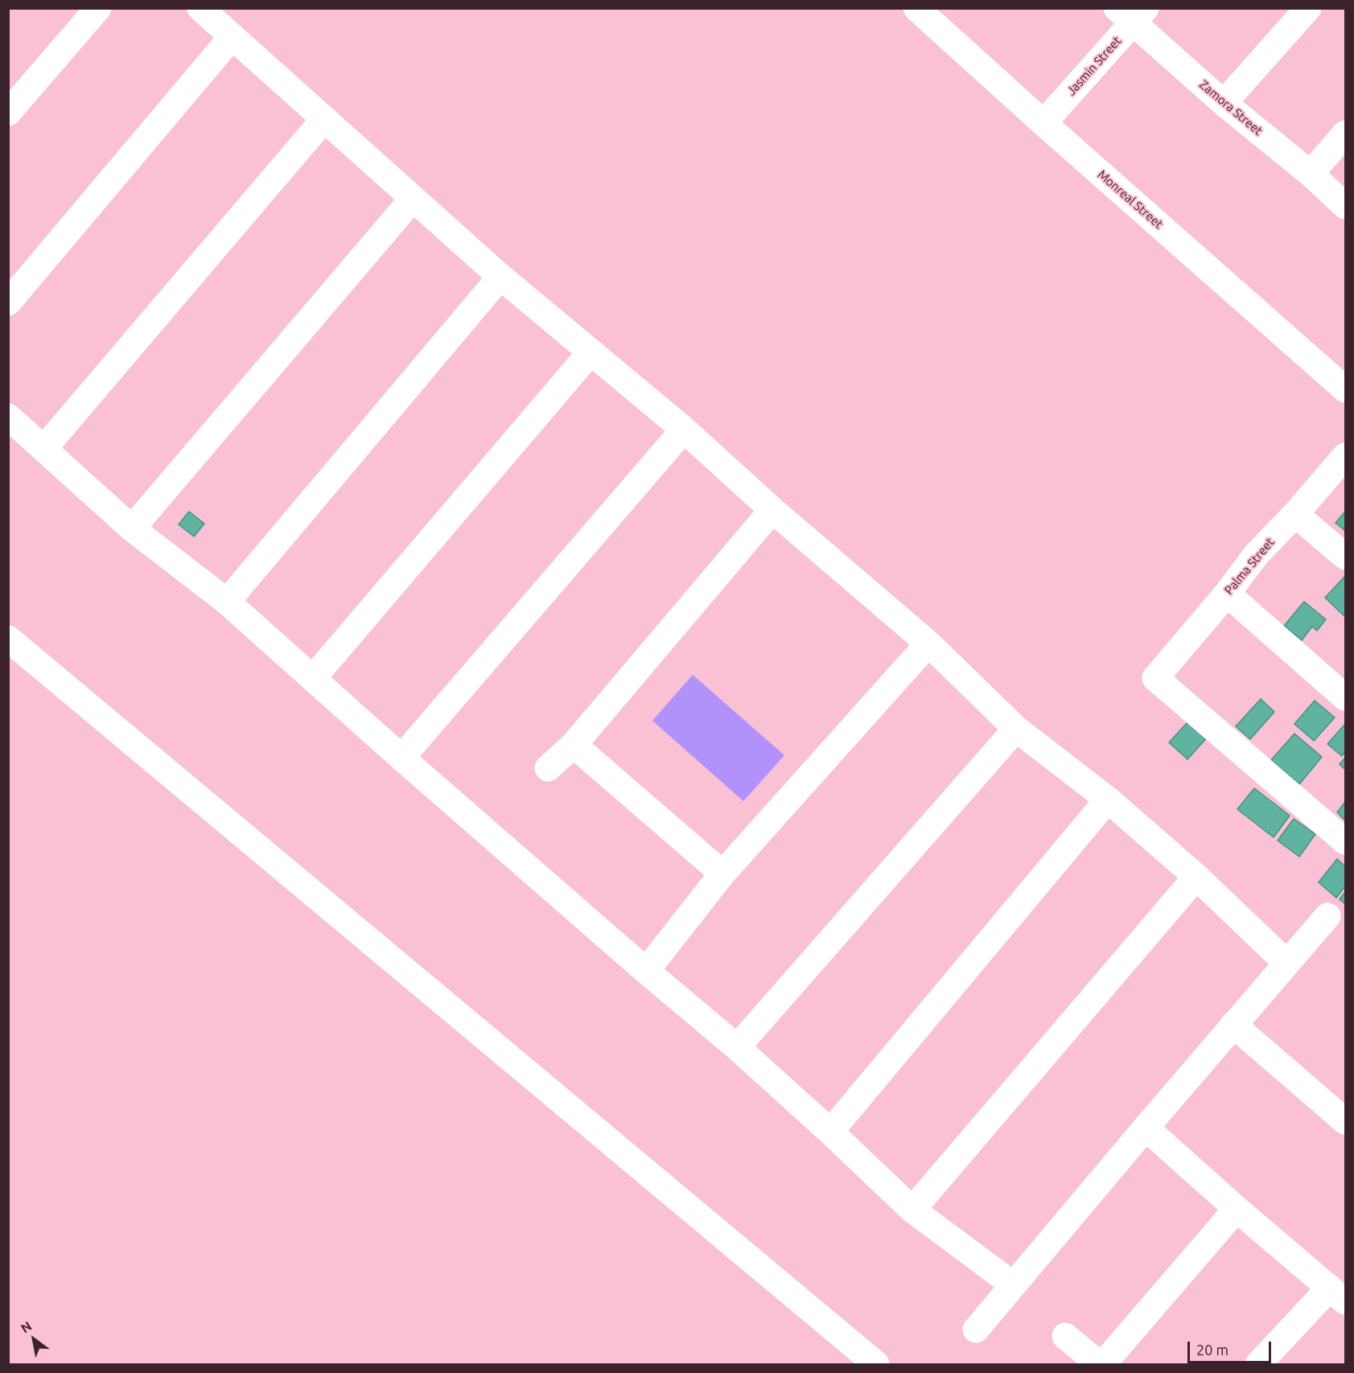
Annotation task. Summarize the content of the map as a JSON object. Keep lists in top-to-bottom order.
{
  "streets": {
    "street": [
      "Jasmin Street",
      "Zamora Street",
      "Monreal Street",
      "Palma Street"
    ]
  },
  "crossings": [
    ["Jasmin Street", "Zamora Street"],
    ["Jasmin Street", "Monreal Street"]
  ],
  "scale_bar": "20 m",
  "north": "top left"
}
